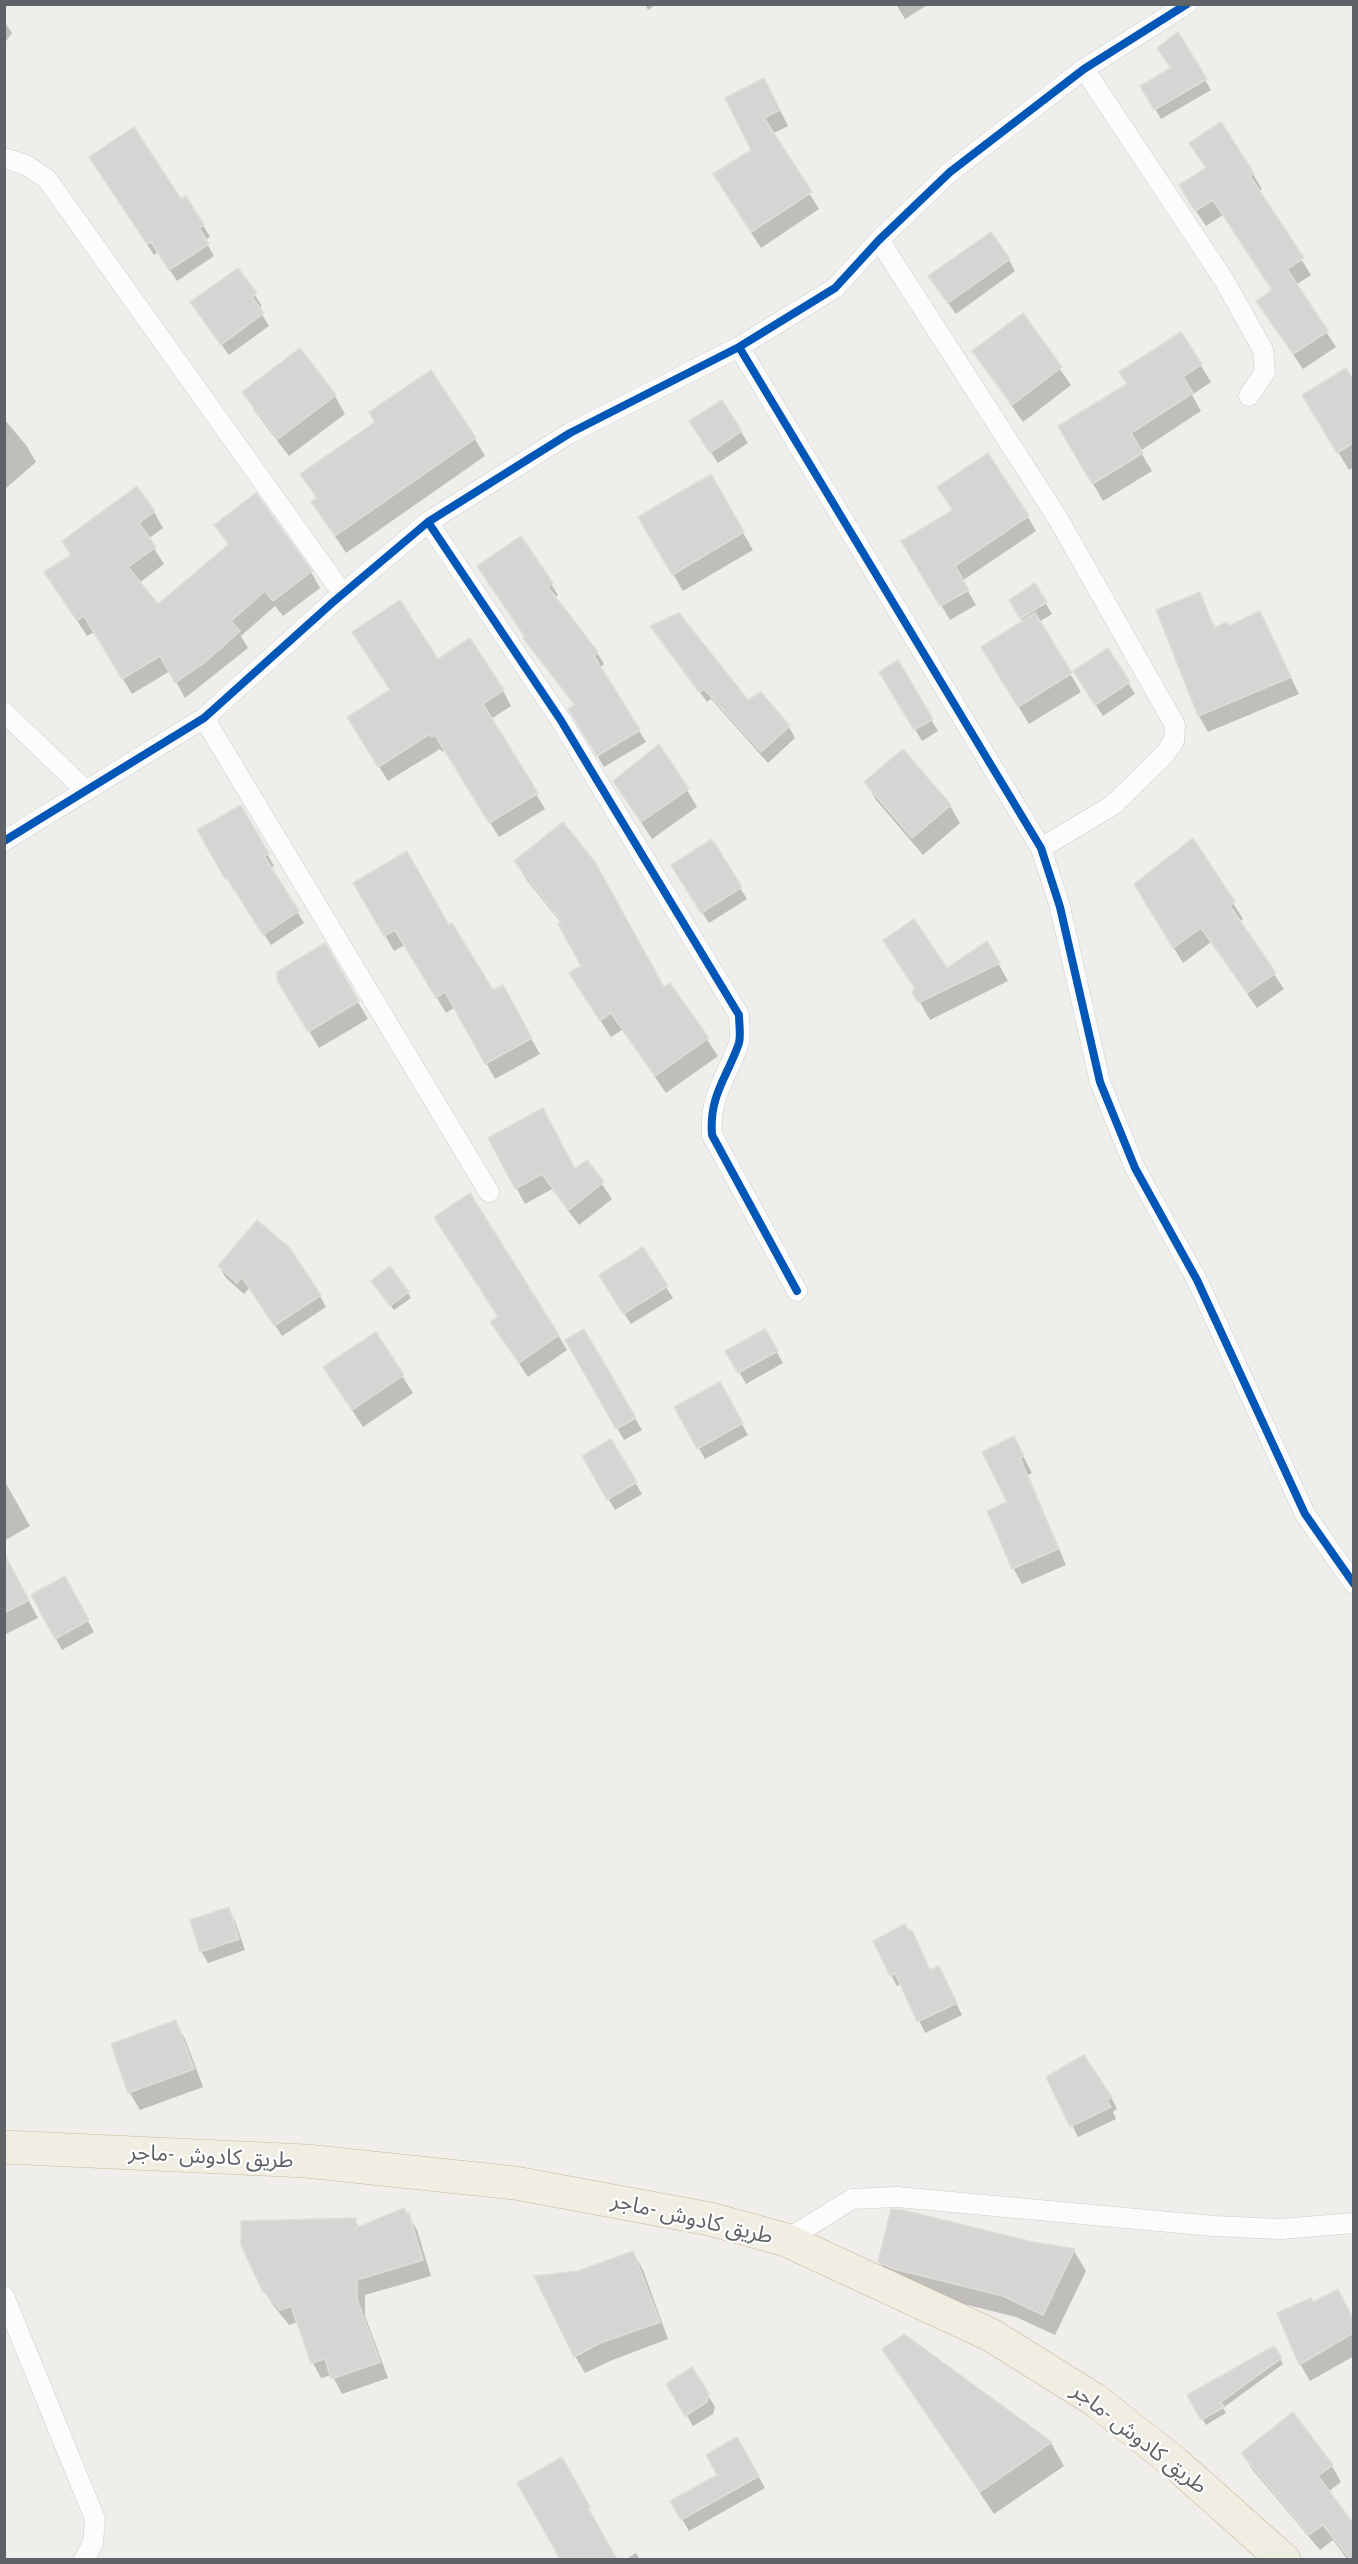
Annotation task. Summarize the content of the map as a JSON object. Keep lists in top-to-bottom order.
{
  "streets": {
    "highway": ["طريق كادوش -ماجر"]
  }
}
